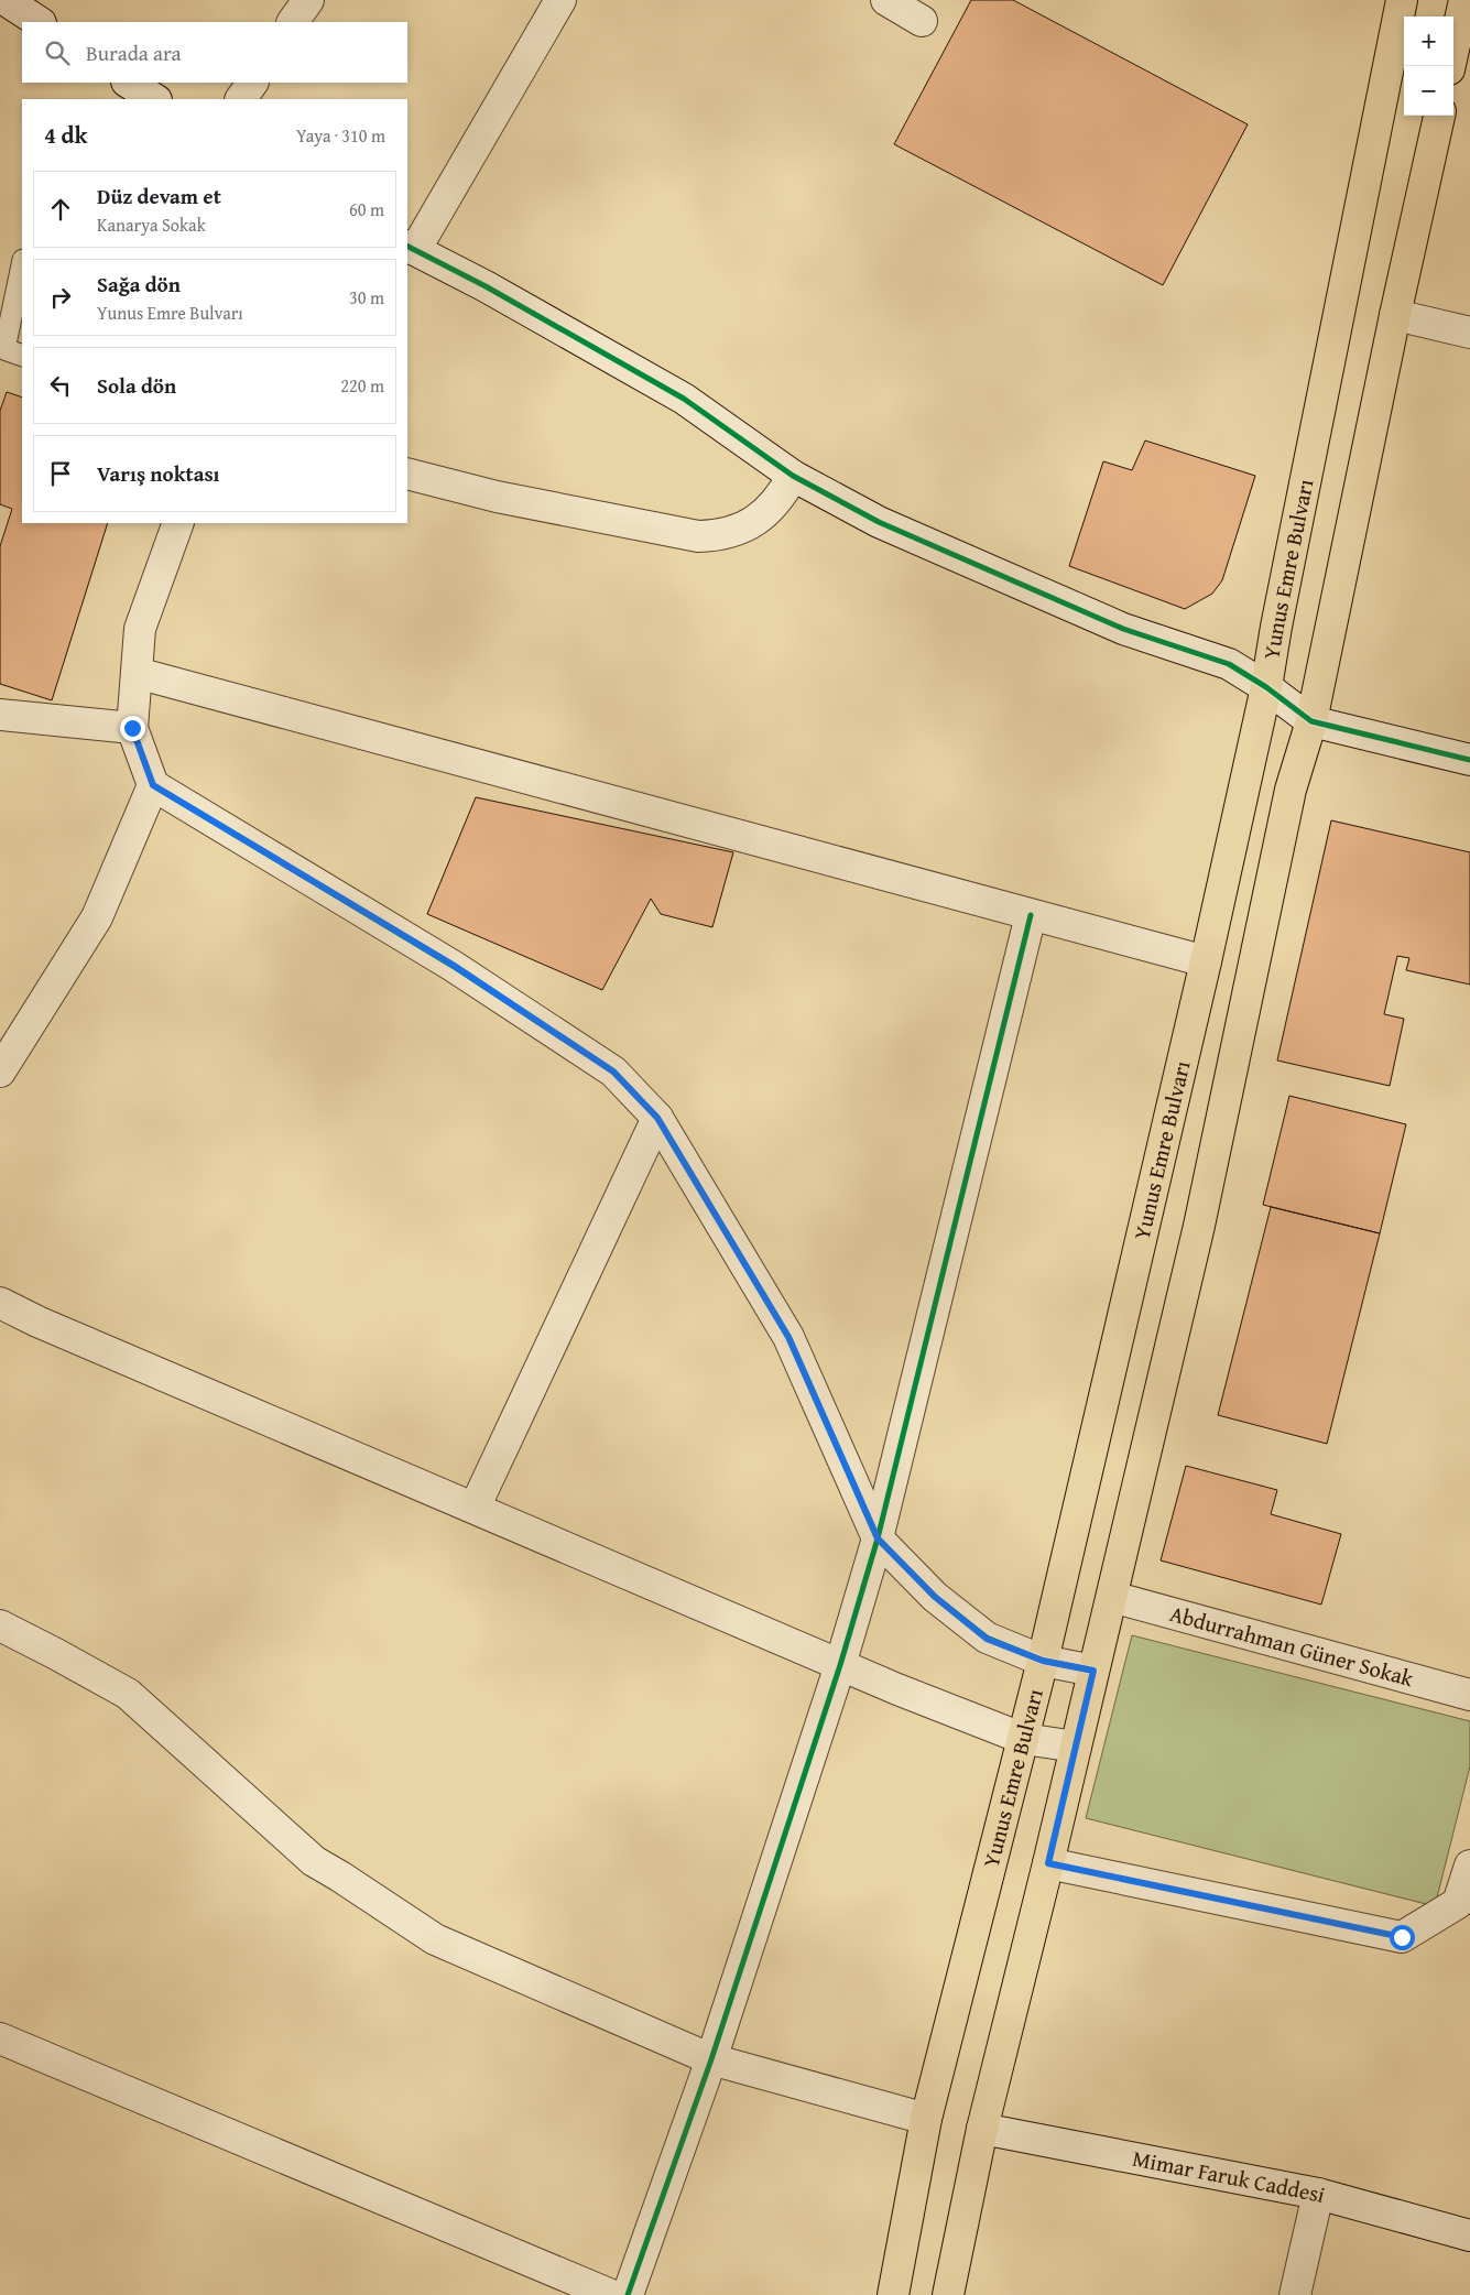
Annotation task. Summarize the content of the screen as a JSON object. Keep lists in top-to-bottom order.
{
  "streets": {
    "main road": ["Yunus Emre Bulvarı"],
    "street": ["Abdurrahman Güner Sokak", "Mimar Faruk Caddesi"]
  },
  "page": {
    "map_buttons": ["+", "−"],
    "search": "Burada ara",
    "heading": ["4 dk", "Yaya · 310 m"],
    "list": [
      ["Düz devam et", "Kanarya Sokak", "60 m"],
      ["Sağa dön", "Yunus Emre Bulvarı", "30 m"],
      ["Sola dön", "220 m"],
      "Varış noktası"
    ]
  }
}
